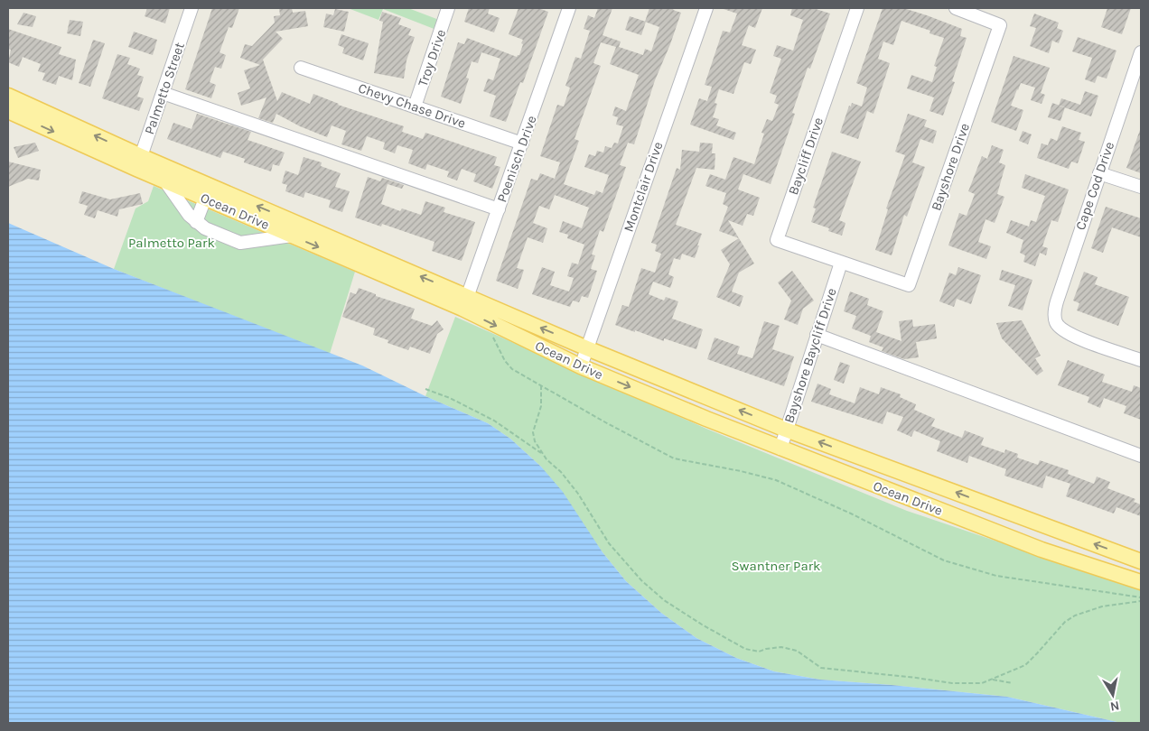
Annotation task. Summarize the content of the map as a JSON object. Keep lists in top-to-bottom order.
{
  "streets": {
    "main road": ["Ocean Drive"],
    "street": [
      "Troy Drive",
      "Palmetto Street",
      "Chevy Chase Drive",
      "Baycliff Drive",
      "Poenisch Drive",
      "Bayshore Drive",
      "Cape Cod Drive",
      "Montclair Drive",
      "Bayshore Baycliff Drive"
    ]
  },
  "crossings": [
    ["Troy Drive", "Chevy Chase Drive"],
    ["Palmetto Street", "Ocean Drive"],
    ["Chevy Chase Drive", "Poenisch Drive"],
    ["Baycliff Drive", "Bayshore Drive"],
    ["Baycliff Drive", "Bayshore Baycliff Drive"],
    ["Poenisch Drive", "Ocean Drive"],
    ["Bayshore Drive", "Bayshore Baycliff Drive"],
    ["Montclair Drive", "Ocean Drive"],
    ["Ocean Drive", "Bayshore Baycliff Drive"]
  ],
  "parks": ["Palmetto Park", "Swantner Park"],
  "north": "bottom"
}
